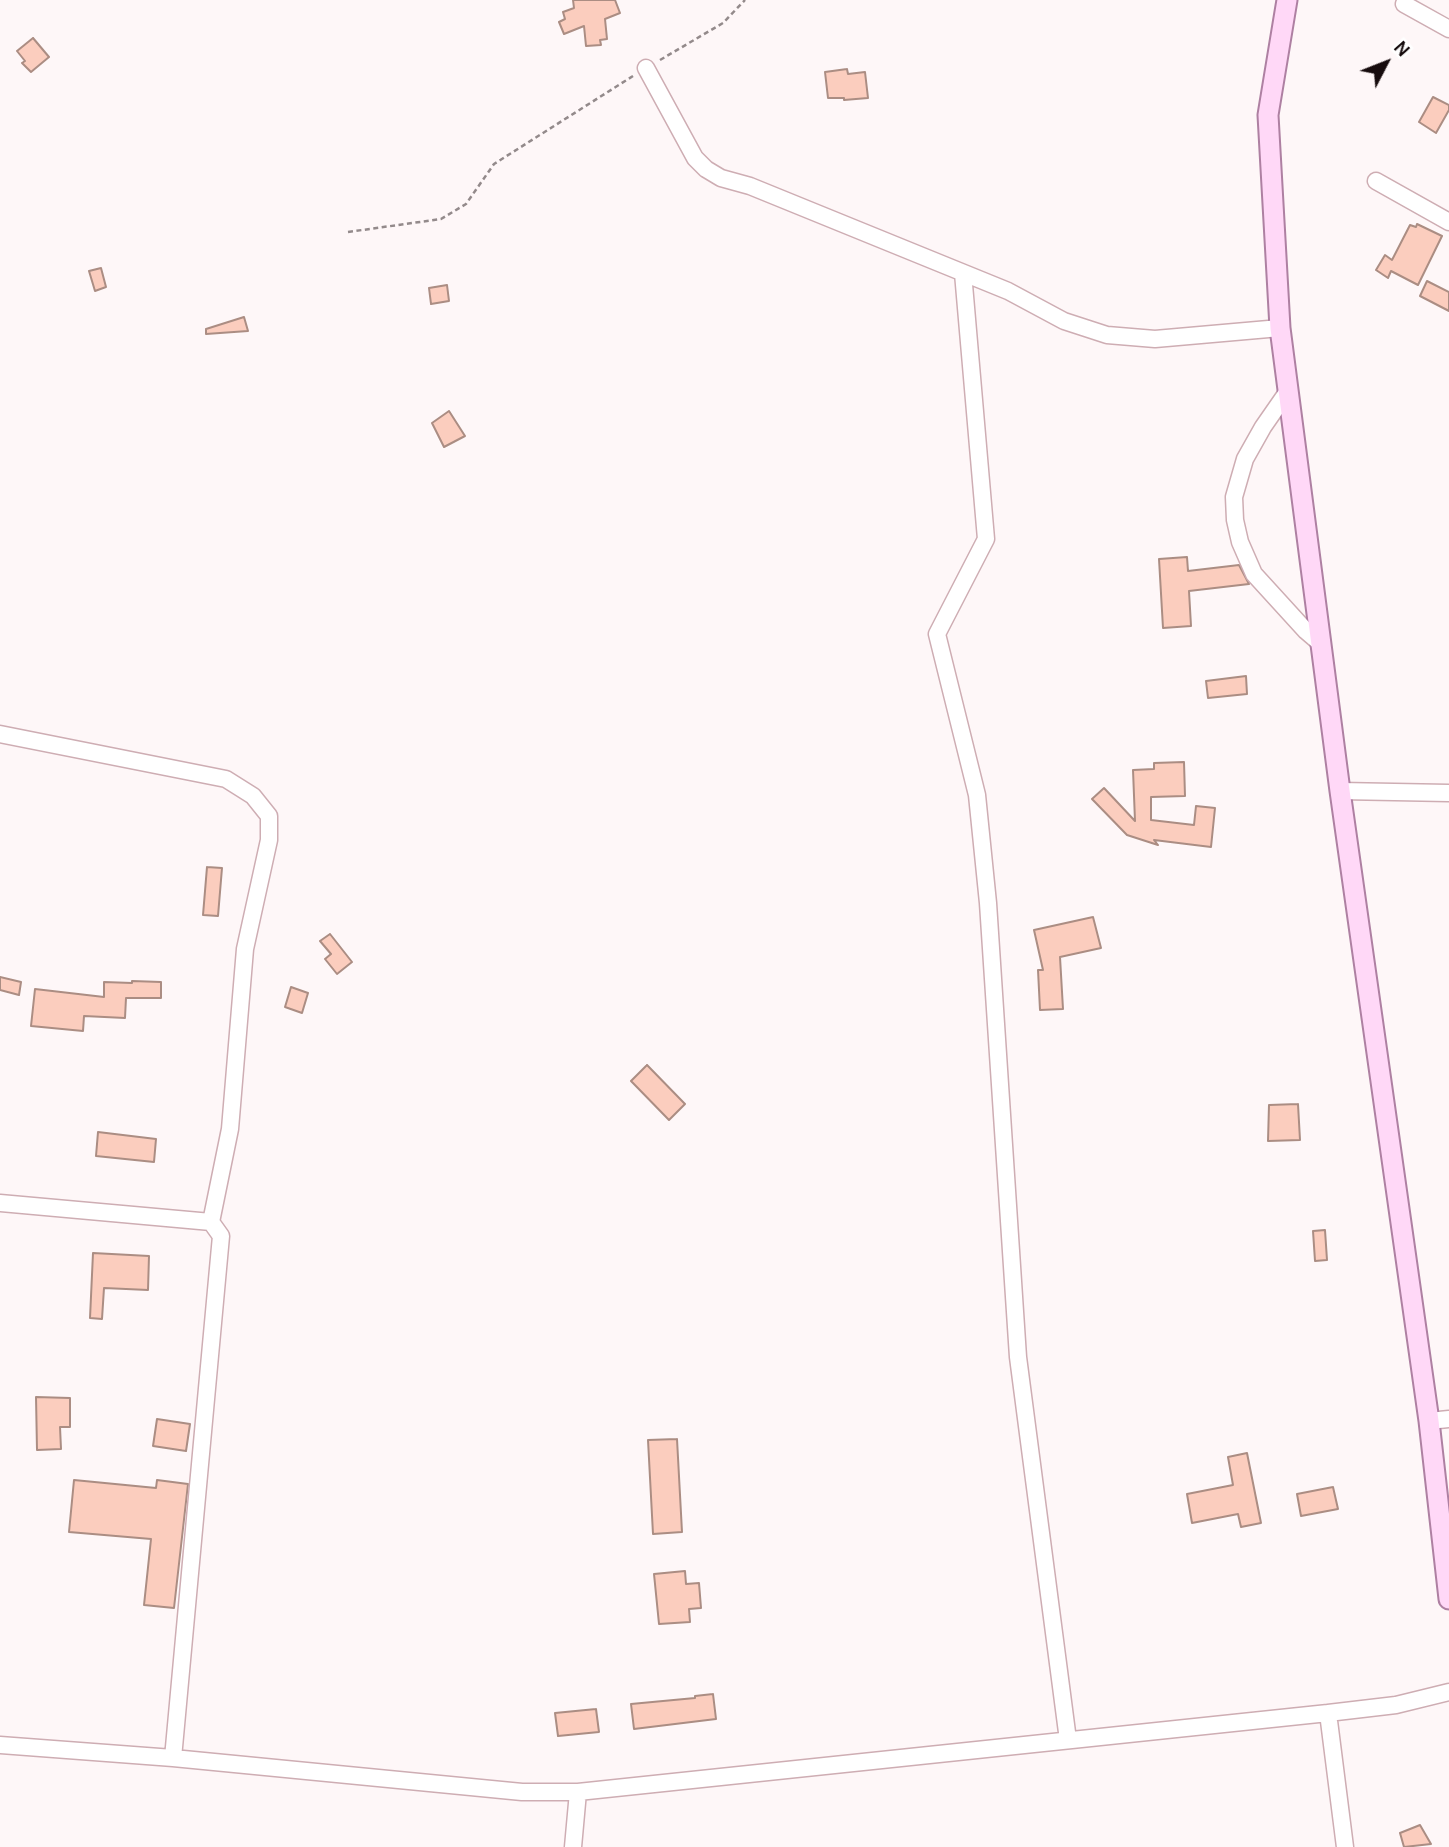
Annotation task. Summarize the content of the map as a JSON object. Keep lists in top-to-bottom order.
{
  "north": "top right"
}
